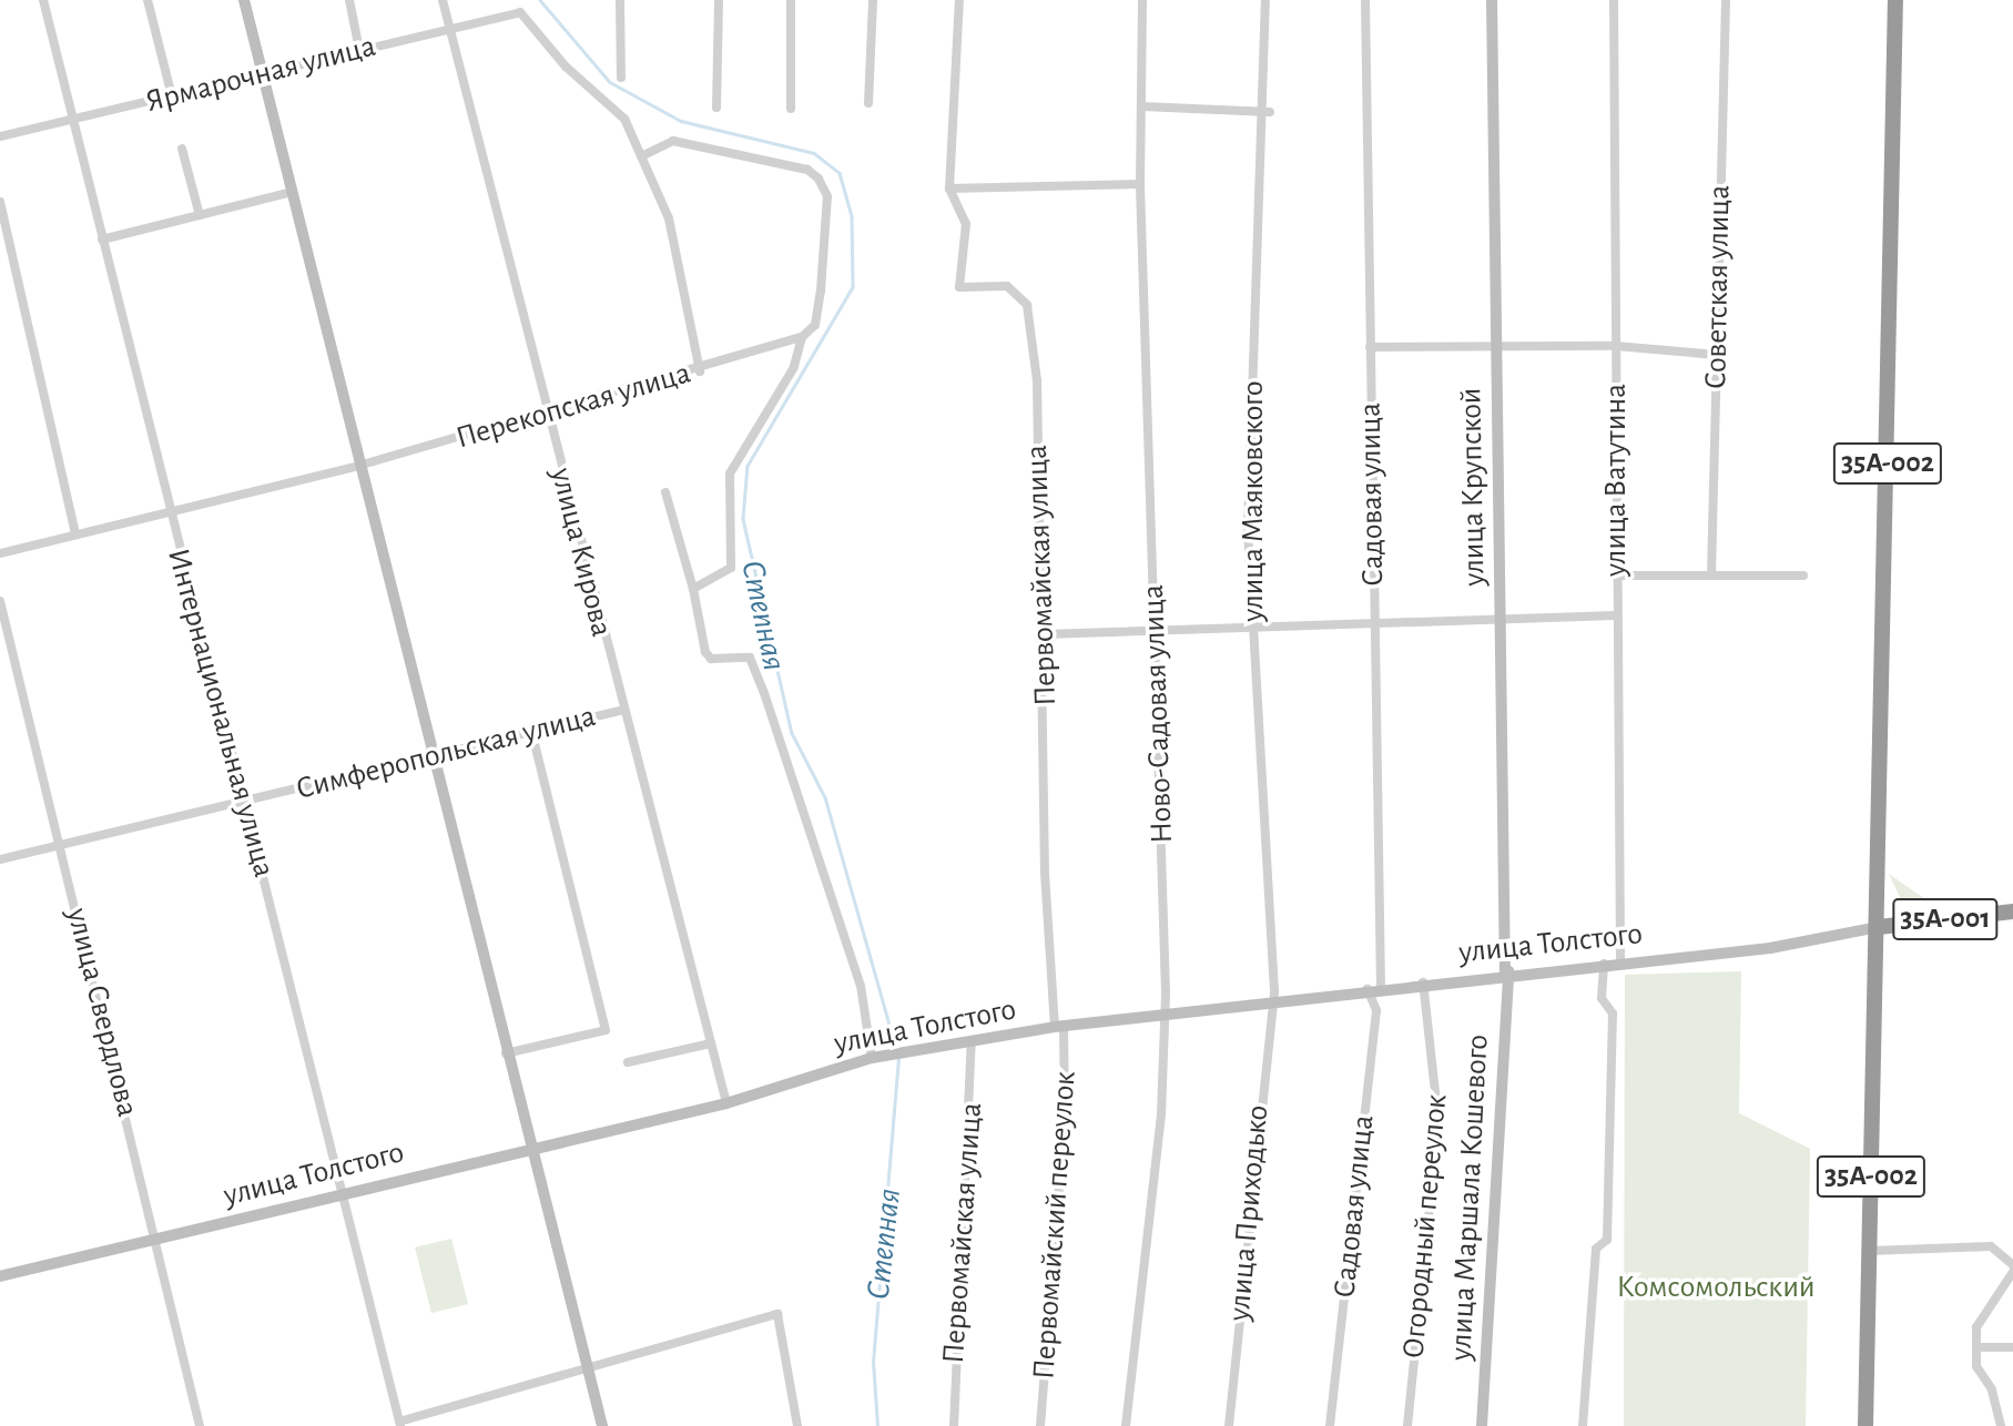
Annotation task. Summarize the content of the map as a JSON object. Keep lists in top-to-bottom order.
{
  "streets": {
    "highway": ["35А-002", "35А-001"],
    "main road": ["улица Крупской", "улица Толстого", "улица Маршала Кошевого"],
    "street": [
      "Ярмарочная улица",
      "Советская улица",
      "Перекопская улица",
      "улица Ватутина",
      "Садовая улица",
      "улица Маяковского",
      "улица Кирова",
      "Первомайская улица",
      "Интернациональная улица",
      "Ново-Садовая улица",
      "Симферопольская улица",
      "улица Свердлова",
      "улица Приходько",
      "Первомайский переулок",
      "Огородный переулок"
    ]
  },
  "crossings": [
    ["Ярмарочная улица", "улица Кирова"],
    ["Ярмарочная улица", "Интернациональная улица"],
    ["Перекопская улица", "улица Кирова"],
    ["Перекопская улица", "Интернациональная улица"],
    ["35А-002", "35А-001"],
    ["35А-002", "улица Толстого"],
    ["улица Ватутина", "улица Толстого"],
    ["улица Крупской", "улица Толстого"],
    ["улица Крупской", "улица Маршала Кошевого"],
    ["Садовая улица", "улица Толстого"],
    ["улица Маяковского", "улица Толстого"],
    ["улица Маяковского", "улица Приходько"],
    ["улица Кирова", "Симферопольская улица"],
    ["улица Кирова", "улица Толстого"],
    ["Первомайская улица", "улица Толстого"],
    ["Первомайская улица", "Первомайский переулок"],
    ["Интернациональная улица", "Симферопольская улица"],
    ["Интернациональная улица", "улица Толстого"],
    ["Ново-Садовая улица", "улица Толстого"],
    ["Симферопольская улица", "улица Свердлова"],
    ["35А-001", "улица Толстого"],
    ["улица Толстого", "улица Свердлова"],
    ["улица Толстого", "улица Маршала Кошевого"],
    ["улица Толстого", "улица Приходько"],
    ["улица Толстого", "Первомайский переулок"],
    ["улица Толстого", "Огородный переулок"]
  ],
  "water": ["Степная"],
  "parks": ["Комсомольский"]
}
